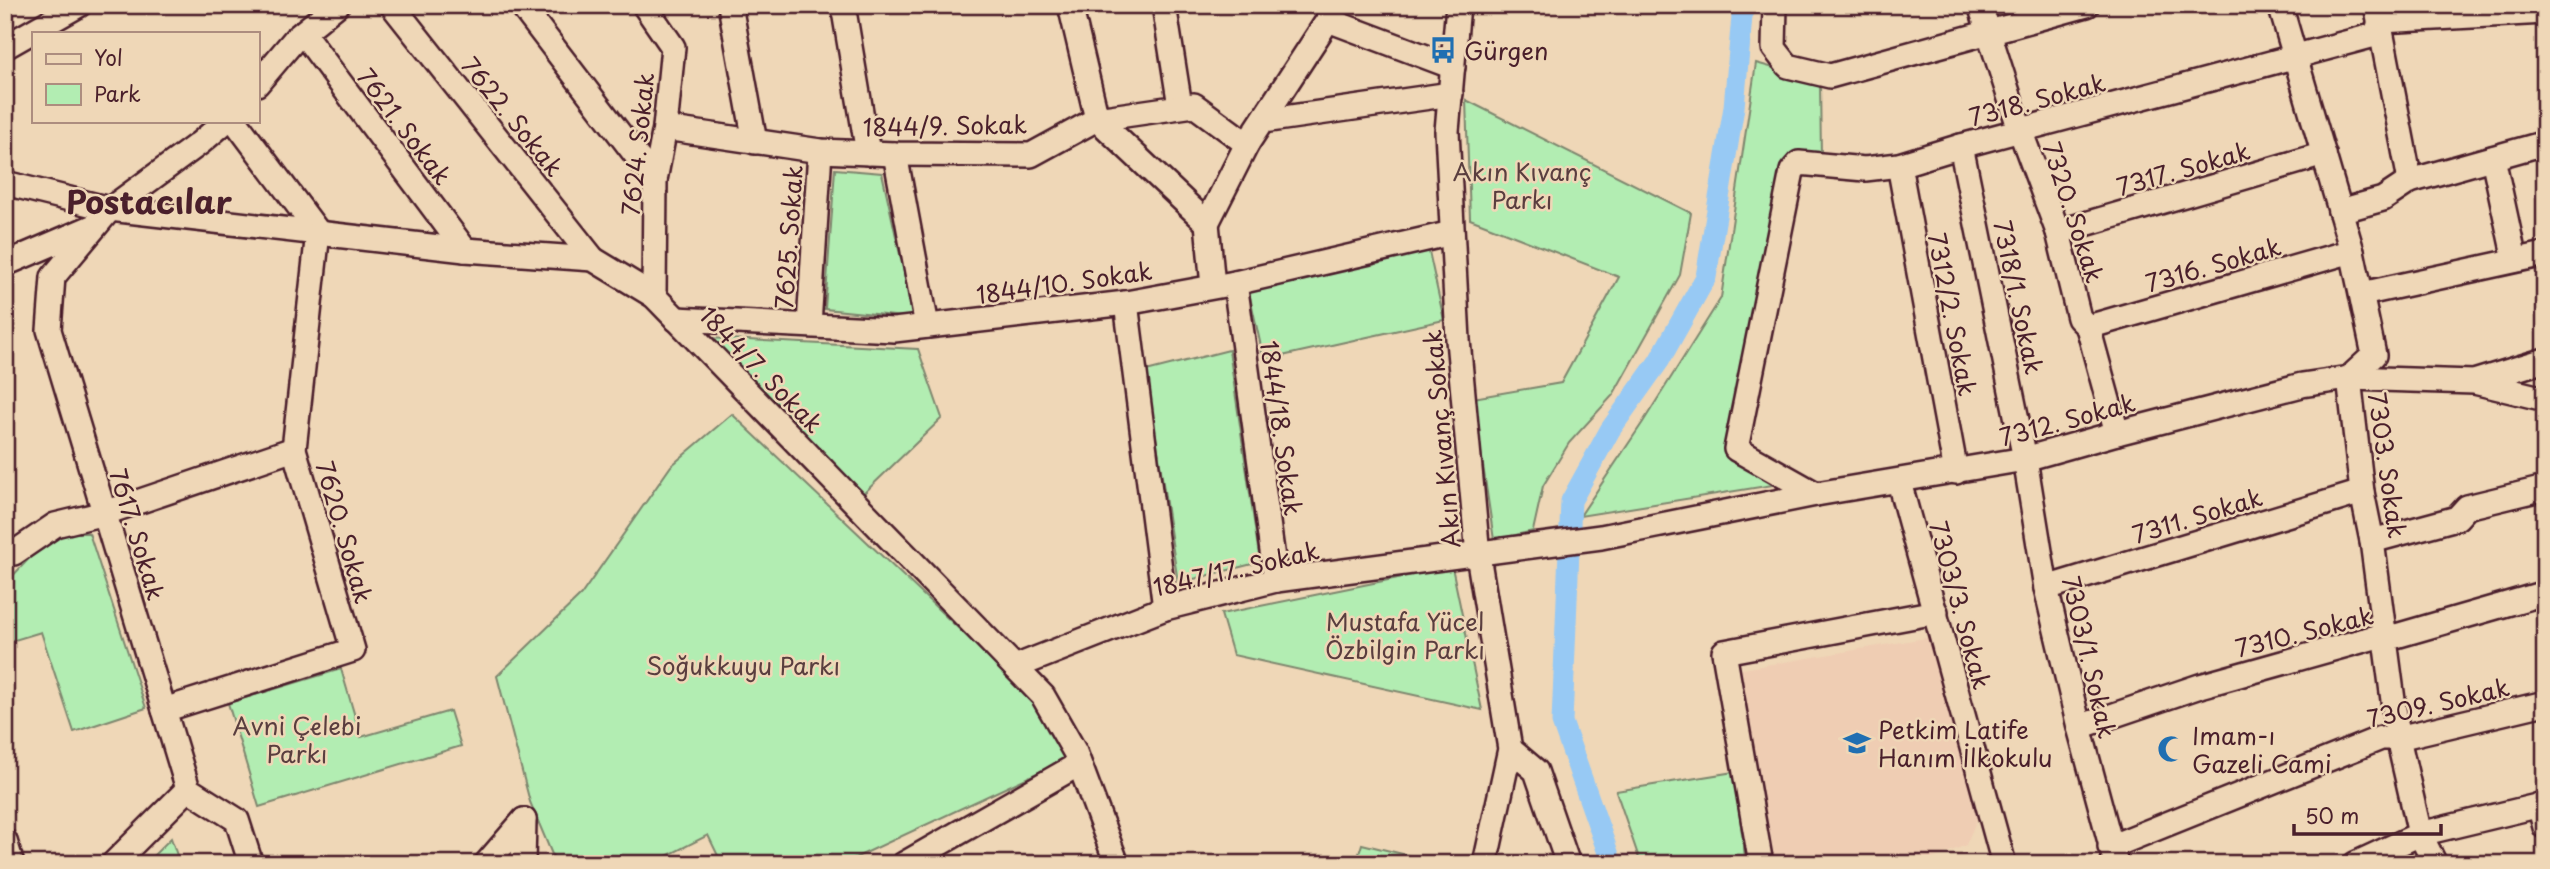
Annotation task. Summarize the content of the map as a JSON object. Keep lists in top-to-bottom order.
{
  "streets": {
    "street": [
      "7318. Sokak",
      "7622. Sokak",
      "1844/9. Sokak",
      "7621. Sokak",
      "7624. Sokak",
      "7317. Sokak",
      "7320. Sokak",
      "7625. Sokak",
      "7316. Sokak",
      "1844/10. Sokak",
      "7318/1. Sokak",
      "7312/2. Sokak",
      "1844/7. Sokak",
      "7312. Sokak",
      "1844/18. Sokak",
      "Akın Kıvanç Sokak",
      "7303. Sokak",
      "7311. Sokak",
      "7620. Sokak",
      "7617. Sokak",
      "1847/17. Sokak",
      "7303/3. Sokak",
      "7310. Sokak",
      "7303/1. Sokak",
      "7309. Sokak"
    ]
  },
  "crossings": [
    ["7318. Sokak", "7320. Sokak"],
    ["7318. Sokak", "7318/1. Sokak"],
    ["7318. Sokak", "7312/2. Sokak"],
    ["7318. Sokak", "7312. Sokak"],
    ["7318. Sokak", "7303. Sokak"],
    ["7622. Sokak", "1844/7. Sokak"],
    ["1844/9. Sokak", "7624. Sokak"],
    ["1844/9. Sokak", "7625. Sokak"],
    ["7621. Sokak", "1844/7. Sokak"],
    ["7624. Sokak", "1844/7. Sokak"],
    ["7317. Sokak", "7320. Sokak"],
    ["7317. Sokak", "7303. Sokak"],
    ["7320. Sokak", "7316. Sokak"],
    ["7320. Sokak", "7312. Sokak"],
    ["7625. Sokak", "1844/10. Sokak"],
    ["7316. Sokak", "7303. Sokak"],
    ["1844/10. Sokak", "1844/7. Sokak"],
    ["1844/10. Sokak", "1844/18. Sokak"],
    ["1844/10. Sokak", "Akın Kıvanç Sokak"],
    ["7318/1. Sokak", "7312. Sokak"],
    ["7318/1. Sokak", "7303/1. Sokak"],
    ["7312/2. Sokak", "7312. Sokak"],
    ["1844/7. Sokak", "7620. Sokak"],
    ["1844/7. Sokak", "7617. Sokak"],
    ["1844/7. Sokak", "1847/17. Sokak"],
    ["7312. Sokak", "7303. Sokak"],
    ["7312. Sokak", "1847/17. Sokak"],
    ["7312. Sokak", "7303/3. Sokak"],
    ["7312. Sokak", "7303/1. Sokak"],
    ["1844/18. Sokak", "1847/17. Sokak"],
    ["Akın Kıvanç Sokak", "1847/17. Sokak"],
    ["7303. Sokak", "7311. Sokak"],
    ["7303. Sokak", "7310. Sokak"],
    ["7303. Sokak", "7309. Sokak"],
    ["7311. Sokak", "7303/1. Sokak"],
    ["7620. Sokak", "7617. Sokak"],
    ["7310. Sokak", "7303/1. Sokak"],
    ["7303/1. Sokak", "7309. Sokak"]
  ],
  "districts": ["Postacılar"],
  "parks": [
    "Akın Kıvanç Parkı",
    "Mustafa Yücel Özbilgin Parkı",
    "Soğukkuyu Parkı",
    "Avni Çelebi Parkı"
  ],
  "places": {
    "bus stop": ["Gürgen"],
    "school or university": ["Petkim Latife Hanım İlkokulu"],
    "mosque": ["Imam-ı Gazeli Cami"]
  },
  "legend": ["Yol", "Park"],
  "scale_bar": "50 m"
}
